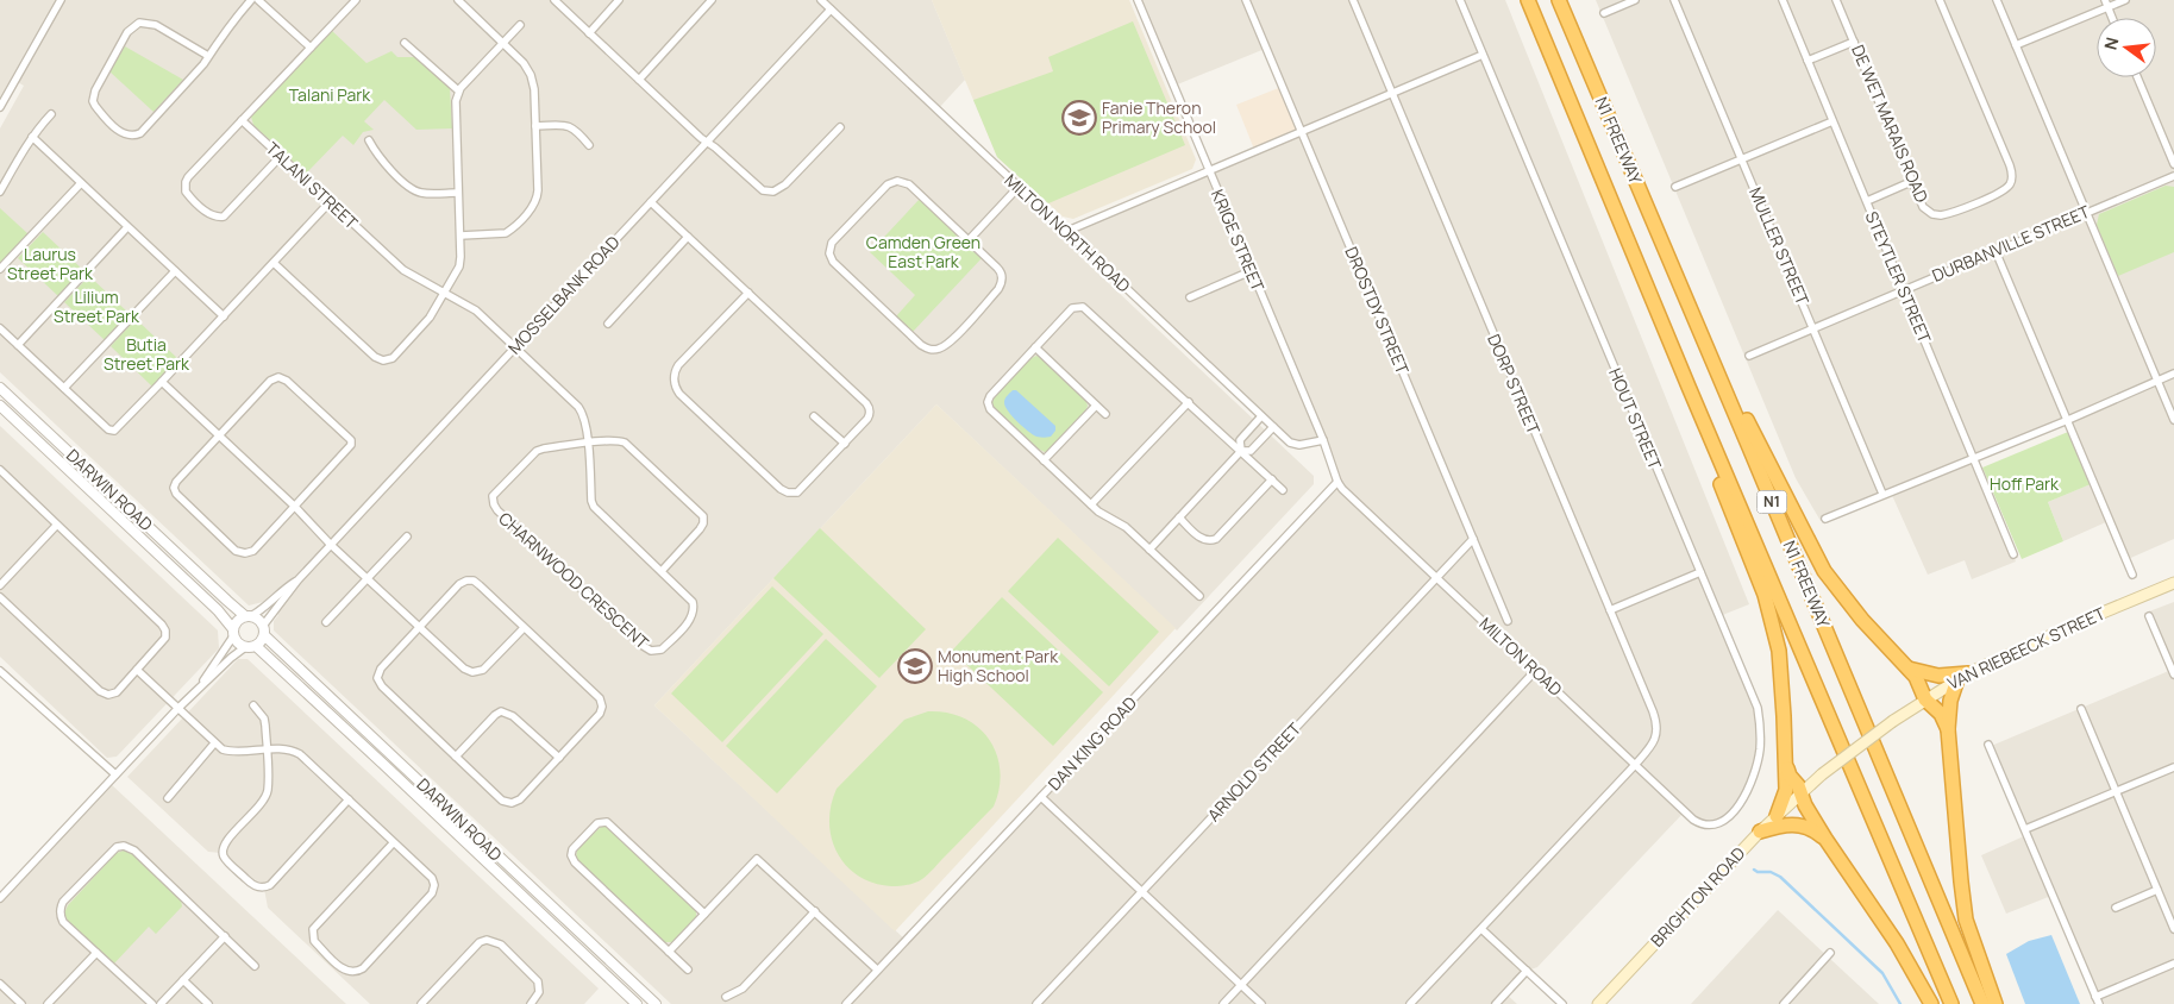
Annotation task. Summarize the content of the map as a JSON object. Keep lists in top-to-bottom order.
{
  "streets": {
    "highway": ["N1 FREEWAY", "N1"],
    "main road": ["VAN RIEBEECK STREET", "BRIGHTON ROAD"],
    "street": [
      "DE WET MARAIS ROAD",
      "TALANI STREET",
      "MILTON NORTH ROAD",
      "KRIGE STREET",
      "DURBANVILLE STREET",
      "MULLER STREET",
      "STEYTLER STREET",
      "MOSSELBANK ROAD",
      "DROSTDY STREET",
      "DORP STREET",
      "HOUT STREET",
      "DARWIN ROAD",
      "CHARNWOOD CRESCENT",
      "MILTON ROAD",
      "DAN KING ROAD",
      "ARNOLD STREET"
    ]
  },
  "crossings": [
    ["TALANI STREET", "MOSSELBANK ROAD"],
    ["TALANI STREET", "CHARNWOOD CRESCENT"],
    ["MILTON NORTH ROAD", "KRIGE STREET"],
    ["MILTON NORTH ROAD", "MOSSELBANK ROAD"],
    ["KRIGE STREET", "MILTON ROAD"],
    ["KRIGE STREET", "DAN KING ROAD"],
    ["DURBANVILLE STREET", "MULLER STREET"],
    ["DURBANVILLE STREET", "STEYTLER STREET"],
    ["MOSSELBANK ROAD", "DARWIN ROAD"],
    ["DROSTDY STREET", "ARNOLD STREET"],
    ["DORP STREET", "MILTON ROAD"],
    ["HOUT STREET", "MILTON ROAD"],
    ["VAN RIEBEECK STREET", "BRIGHTON ROAD"],
    ["MILTON ROAD", "DAN KING ROAD"],
    ["MILTON ROAD", "ARNOLD STREET"]
  ],
  "parks": [
    "Talani Park",
    "Camden Green East Park",
    "Laurus Street Park",
    "Lilium Street Park",
    "Butia Street Park",
    "Hoff Park"
  ],
  "places": {
    "school or university": ["Fanie Theron Primary School", "Monument Park High School"]
  },
  "north": "left"
}
